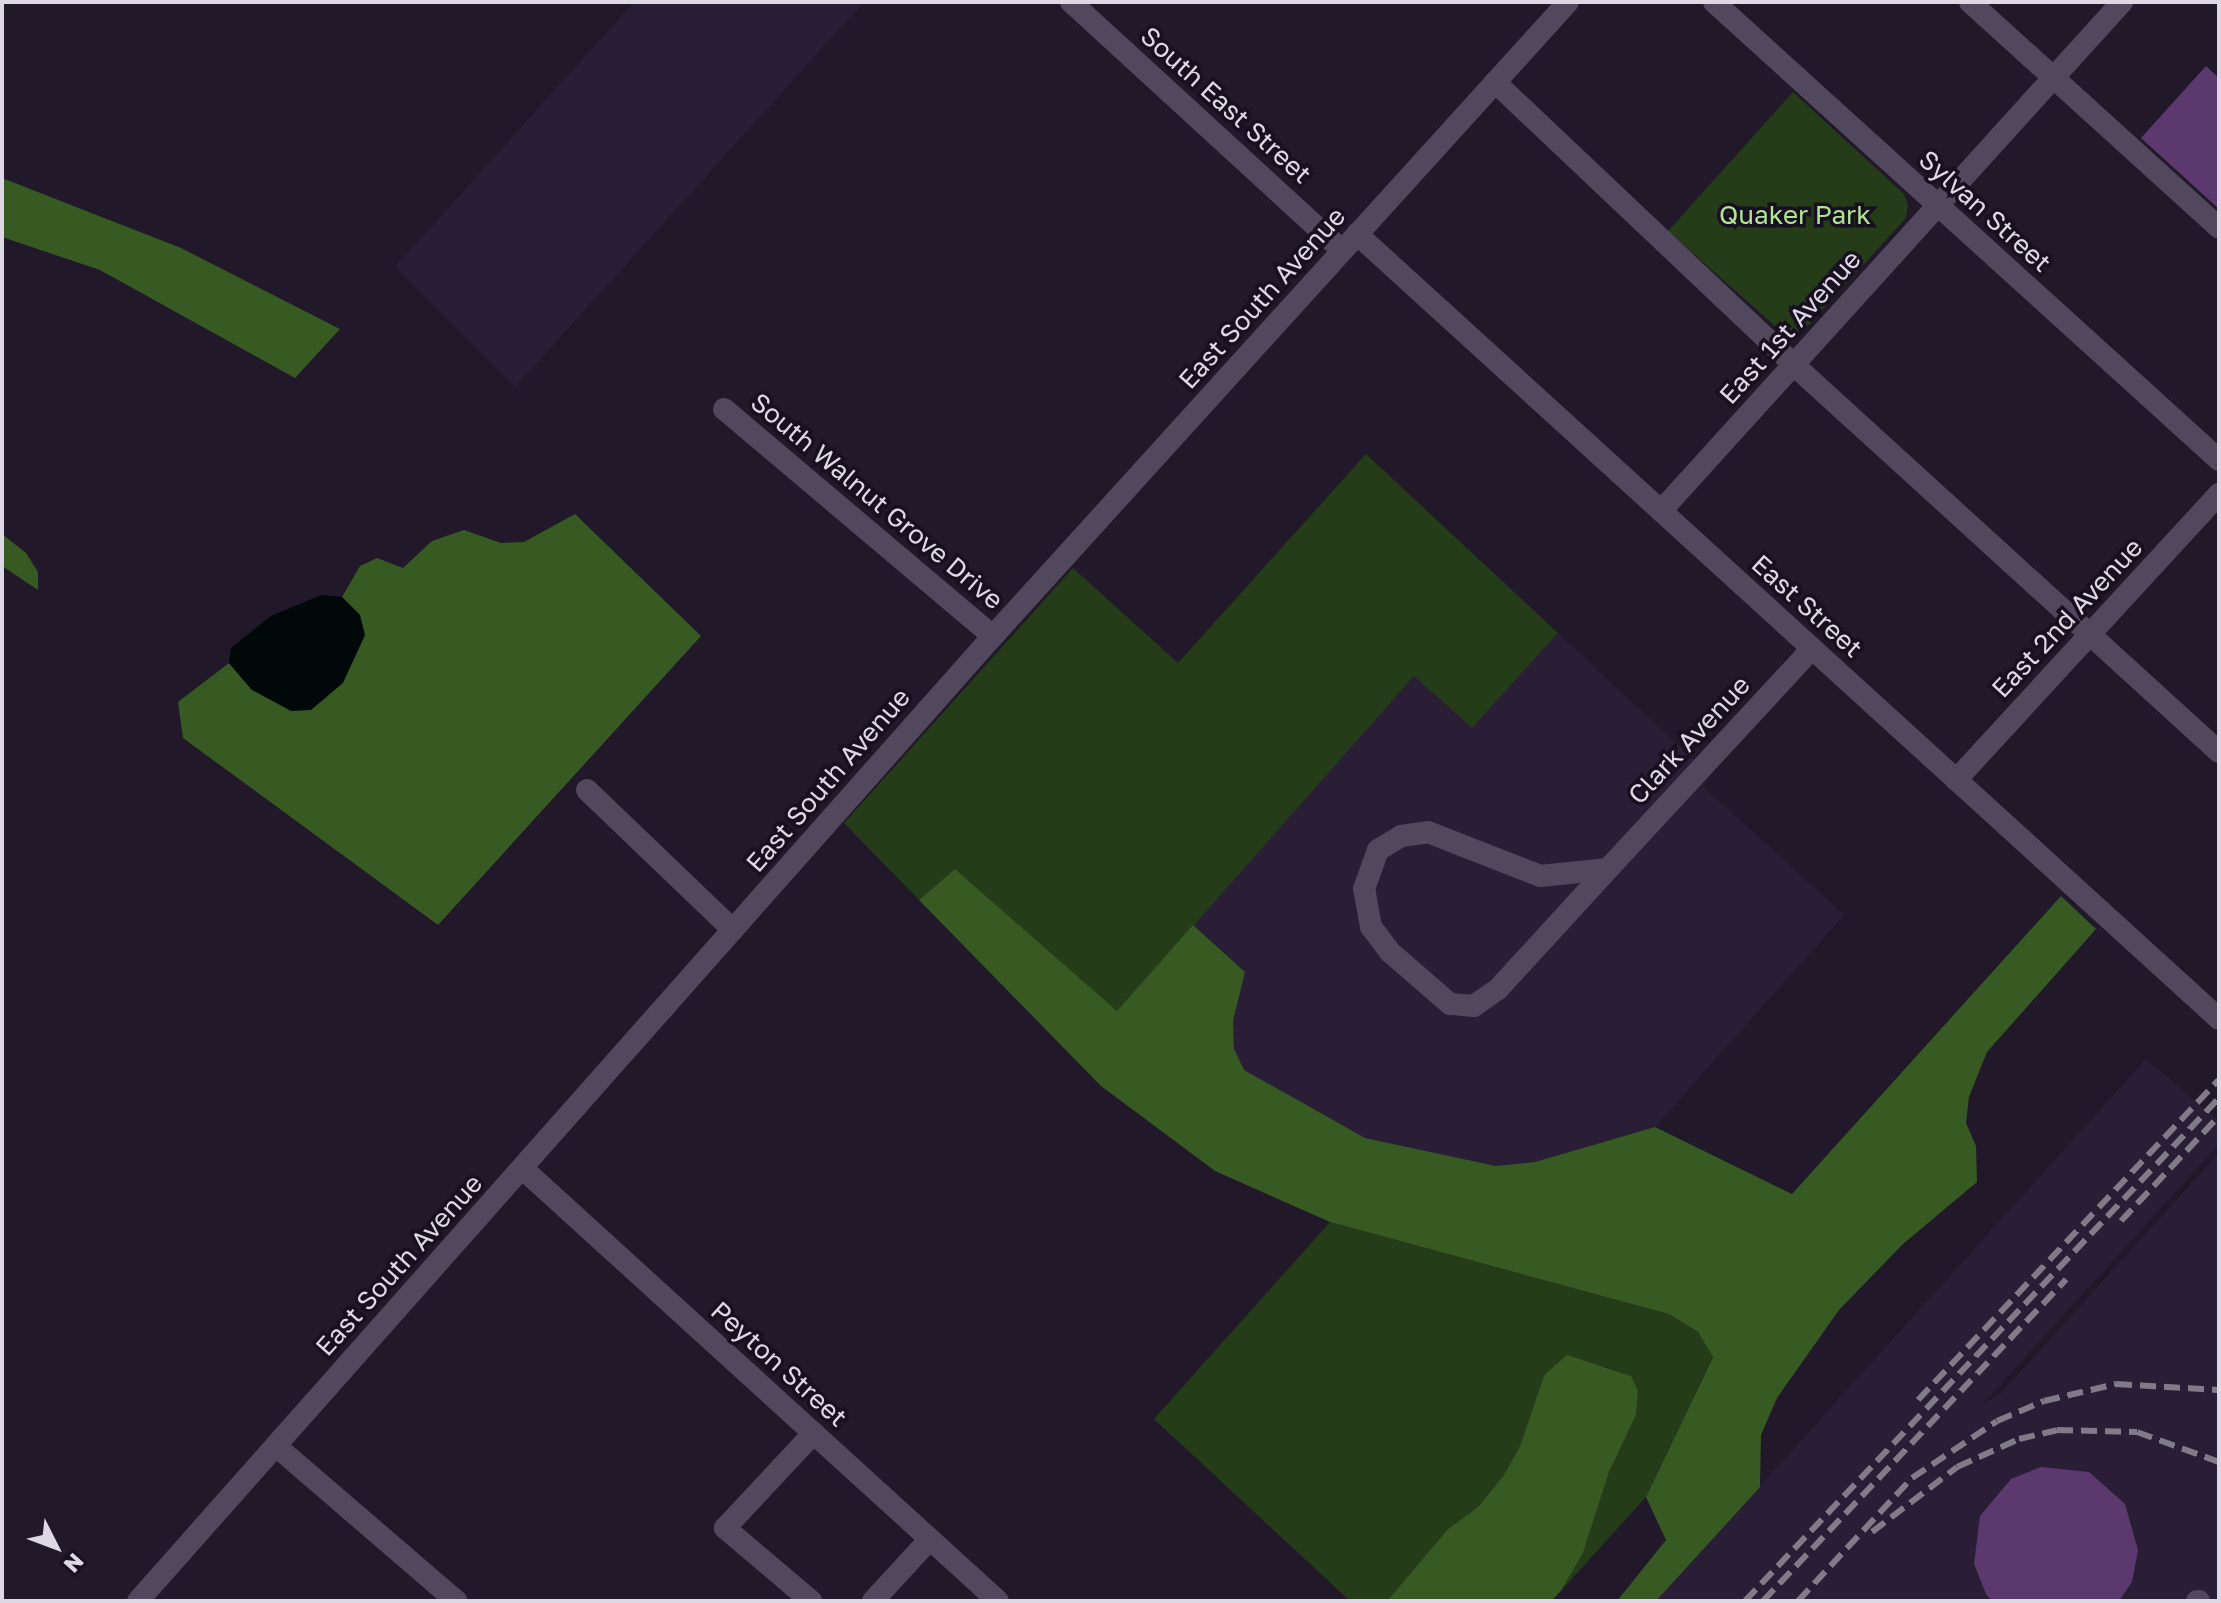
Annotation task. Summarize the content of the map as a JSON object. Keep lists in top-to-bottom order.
{
  "streets": {
    "street": [
      "South East Street",
      "Sylvan Street",
      "East South Avenue",
      "East 1st Avenue",
      "South Walnut Grove Drive",
      "East Street",
      "East 2nd Avenue",
      "Clark Avenue",
      "Peyton Street"
    ]
  },
  "crossings": [
    ["South East Street", "East South Avenue"],
    ["South East Street", "East Street"],
    ["Sylvan Street", "East 1st Avenue"],
    ["East South Avenue", "South Walnut Grove Drive"],
    ["East South Avenue", "East Street"],
    ["East South Avenue", "Peyton Street"],
    ["East 1st Avenue", "East Street"],
    ["East Street", "East 2nd Avenue"],
    ["East Street", "Clark Avenue"]
  ],
  "parks": ["Quaker Park"],
  "north": "bottom right"
}
